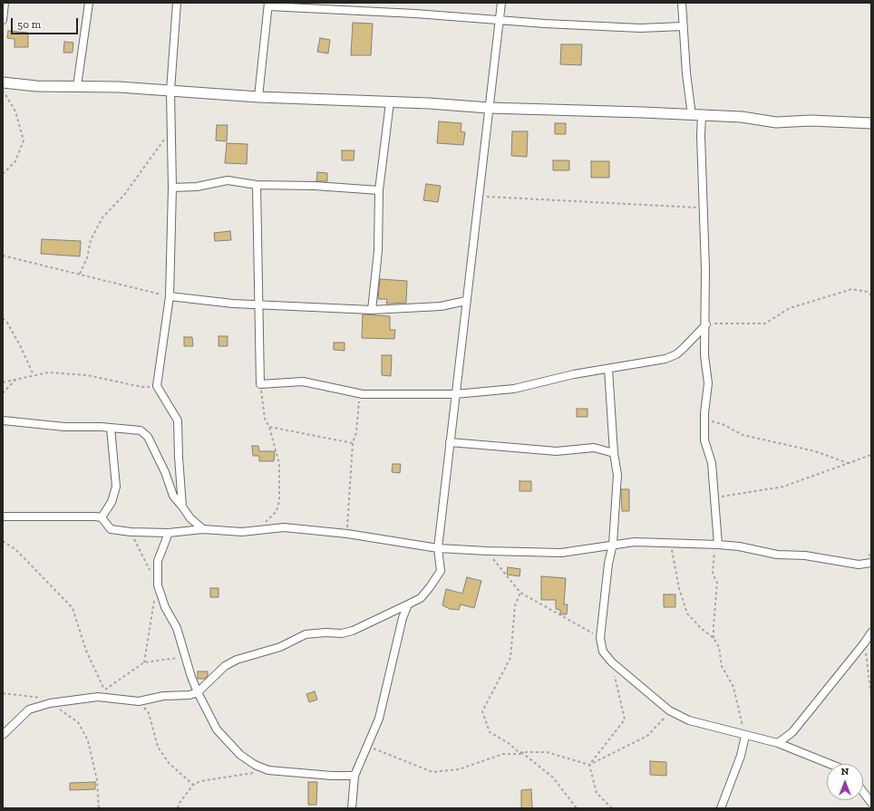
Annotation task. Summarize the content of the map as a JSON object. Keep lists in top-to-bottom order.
{
  "scale_bar": "50 m",
  "north": "top"
}
